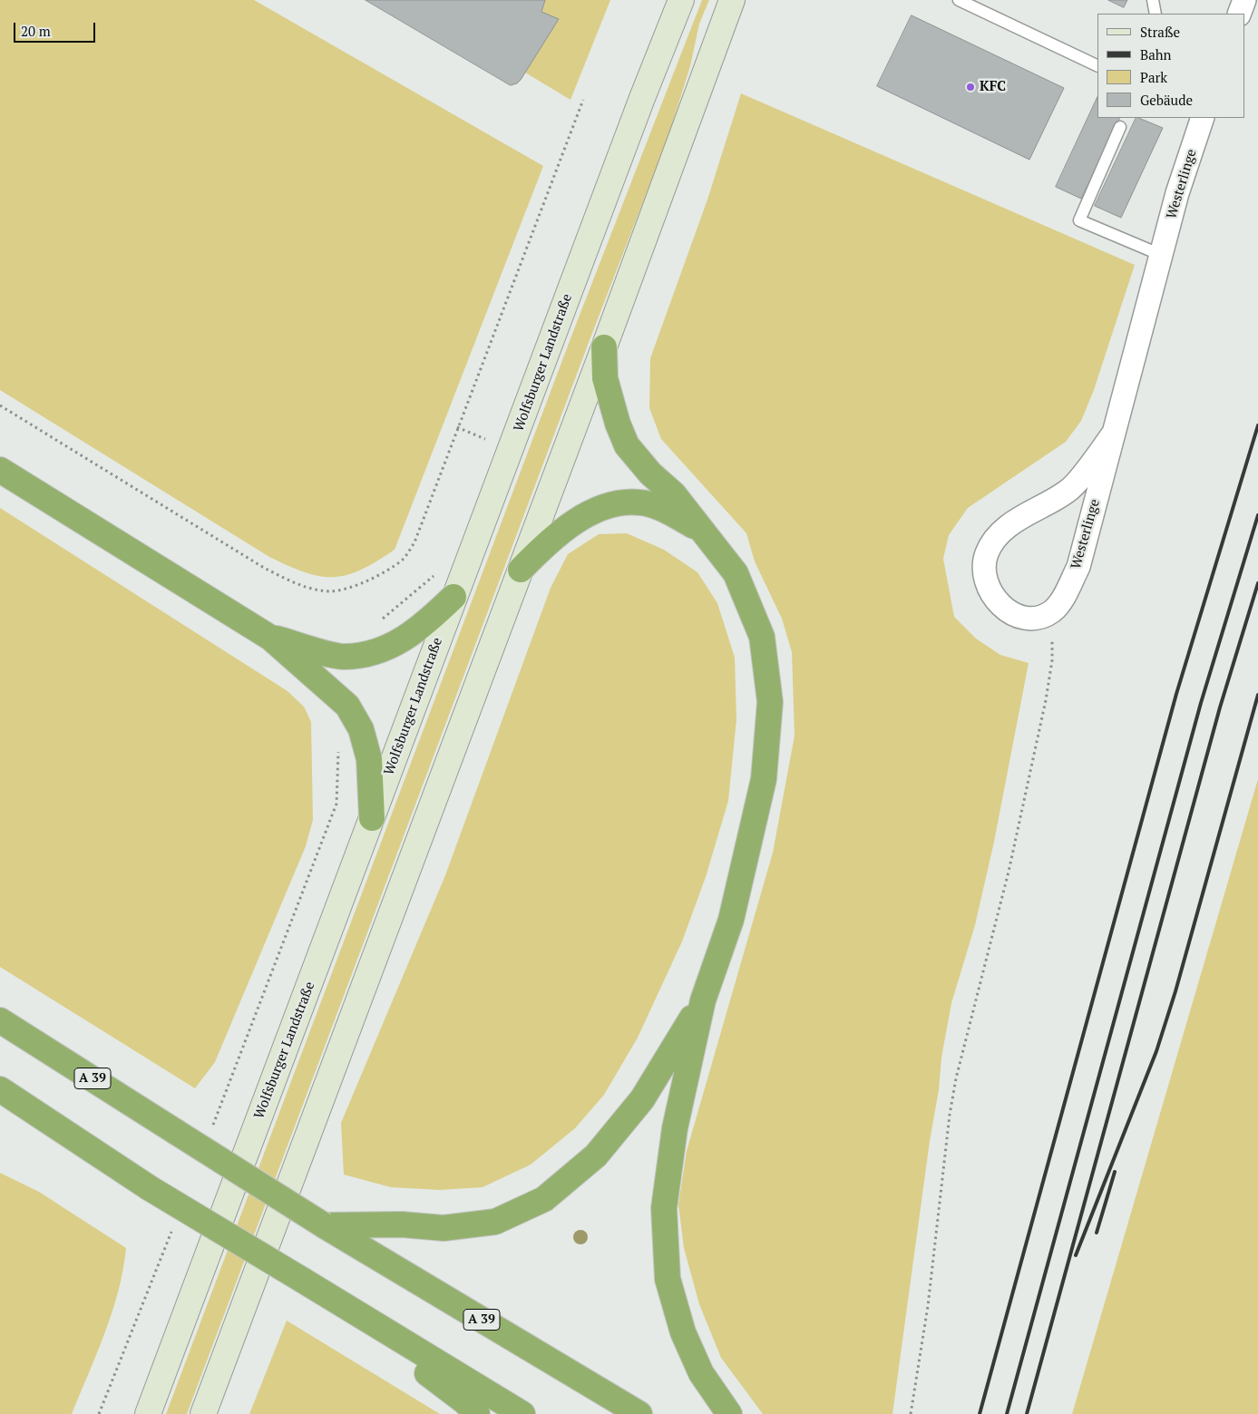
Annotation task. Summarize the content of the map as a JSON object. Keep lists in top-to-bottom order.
{
  "streets": {
    "highway": ["A 39"],
    "main road": ["Wolfsburger Landstraße"],
    "street": ["Westerlinge"]
  },
  "places": ["KFC"],
  "legend": [
    "Straße",
    "Bahn",
    "Park",
    "Gebäude"
  ],
  "scale_bar": "20 m"
}
